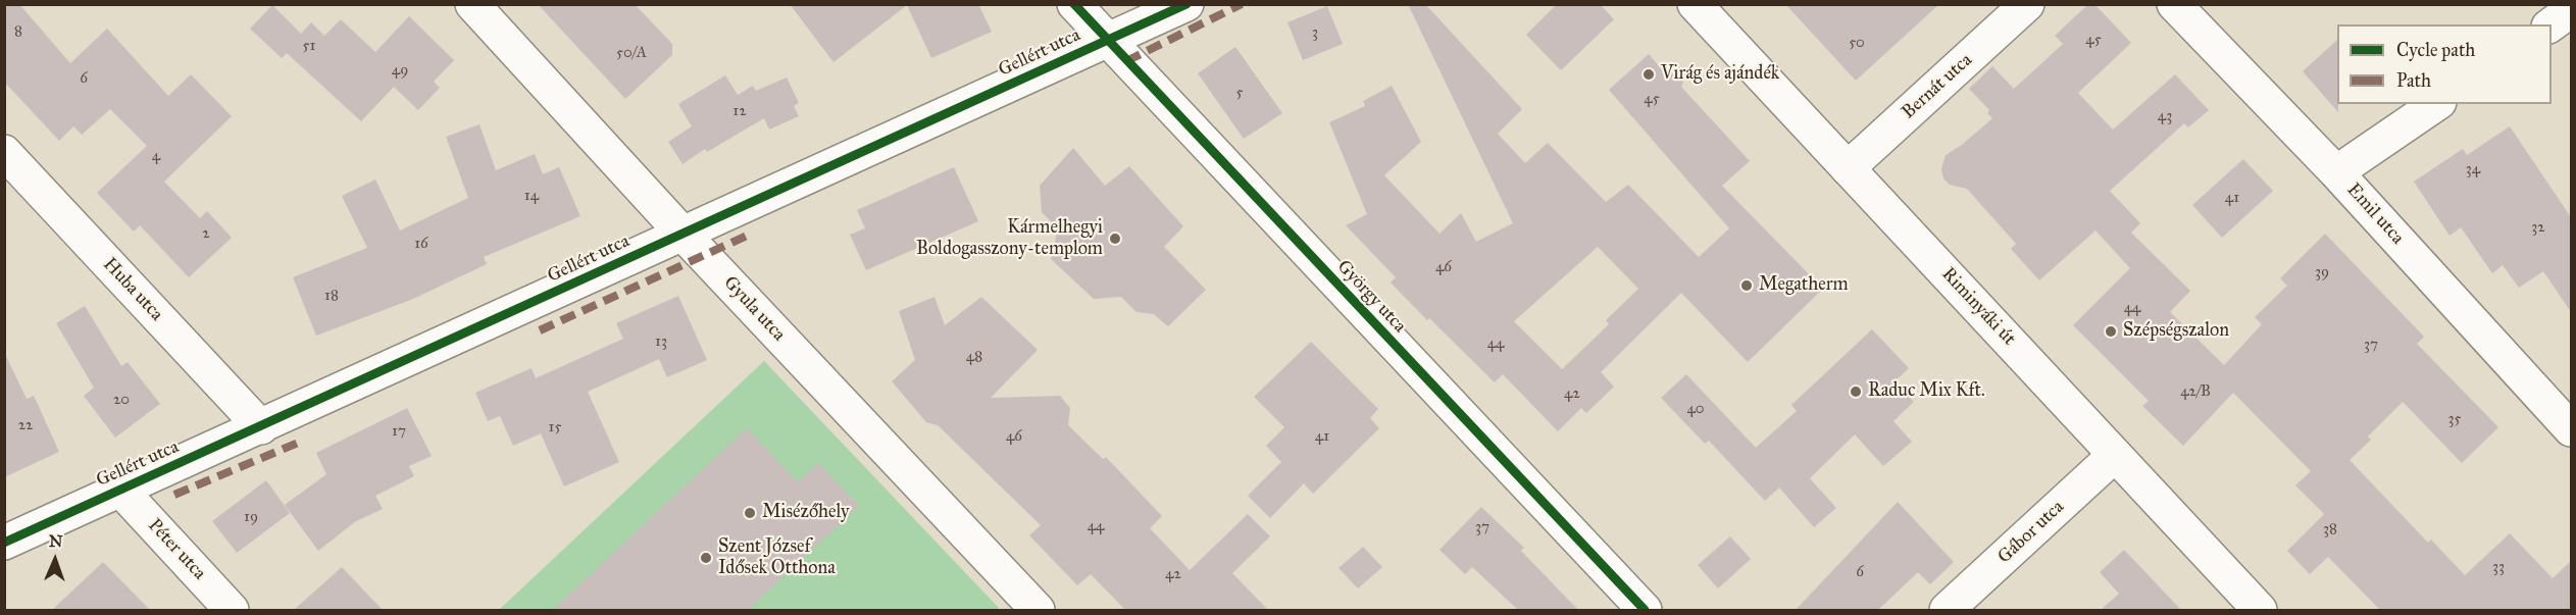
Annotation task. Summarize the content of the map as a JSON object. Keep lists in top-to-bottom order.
{
  "streets": {
    "street": [
      "Gellért utca",
      "Bernát utca",
      "Emil utca",
      "Huba utca",
      "György utca",
      "Riminyáki út",
      "Gyula utca",
      "Gábor utca",
      "Péter utca"
    ]
  },
  "crossings": [
    ["Gellért utca", "Huba utca"],
    ["Gellért utca", "György utca"],
    ["Gellért utca", "Gyula utca"],
    ["Gellért utca", "Péter utca"],
    ["Bernát utca", "Riminyáki út"],
    ["Riminyáki út", "Gábor utca"]
  ],
  "places": [
    "Virág és ajándék",
    "Kármelhegyi Boldogasszony-templom",
    "Megatherm",
    "Szépségszalon",
    "Raduc Mix Kft.",
    "Misézőhely",
    "Szent József Idősek Otthona"
  ],
  "house_numbers": [
    "8",
    "3",
    "45",
    "50",
    "51",
    "50/A",
    "49",
    "6",
    "5",
    "45",
    "12",
    "43",
    "4",
    "34",
    "14",
    "41",
    "32",
    "2",
    "16",
    "46",
    "39",
    "18",
    "44",
    "13",
    "44",
    "37",
    "48",
    "42/B",
    "42",
    "20",
    "40",
    "35",
    "22",
    "15",
    "17",
    "46",
    "41",
    "19",
    "44",
    "37",
    "38",
    "33",
    "6",
    "42"
  ],
  "legend": ["Cycle path", "Path"],
  "north": "top"
}
